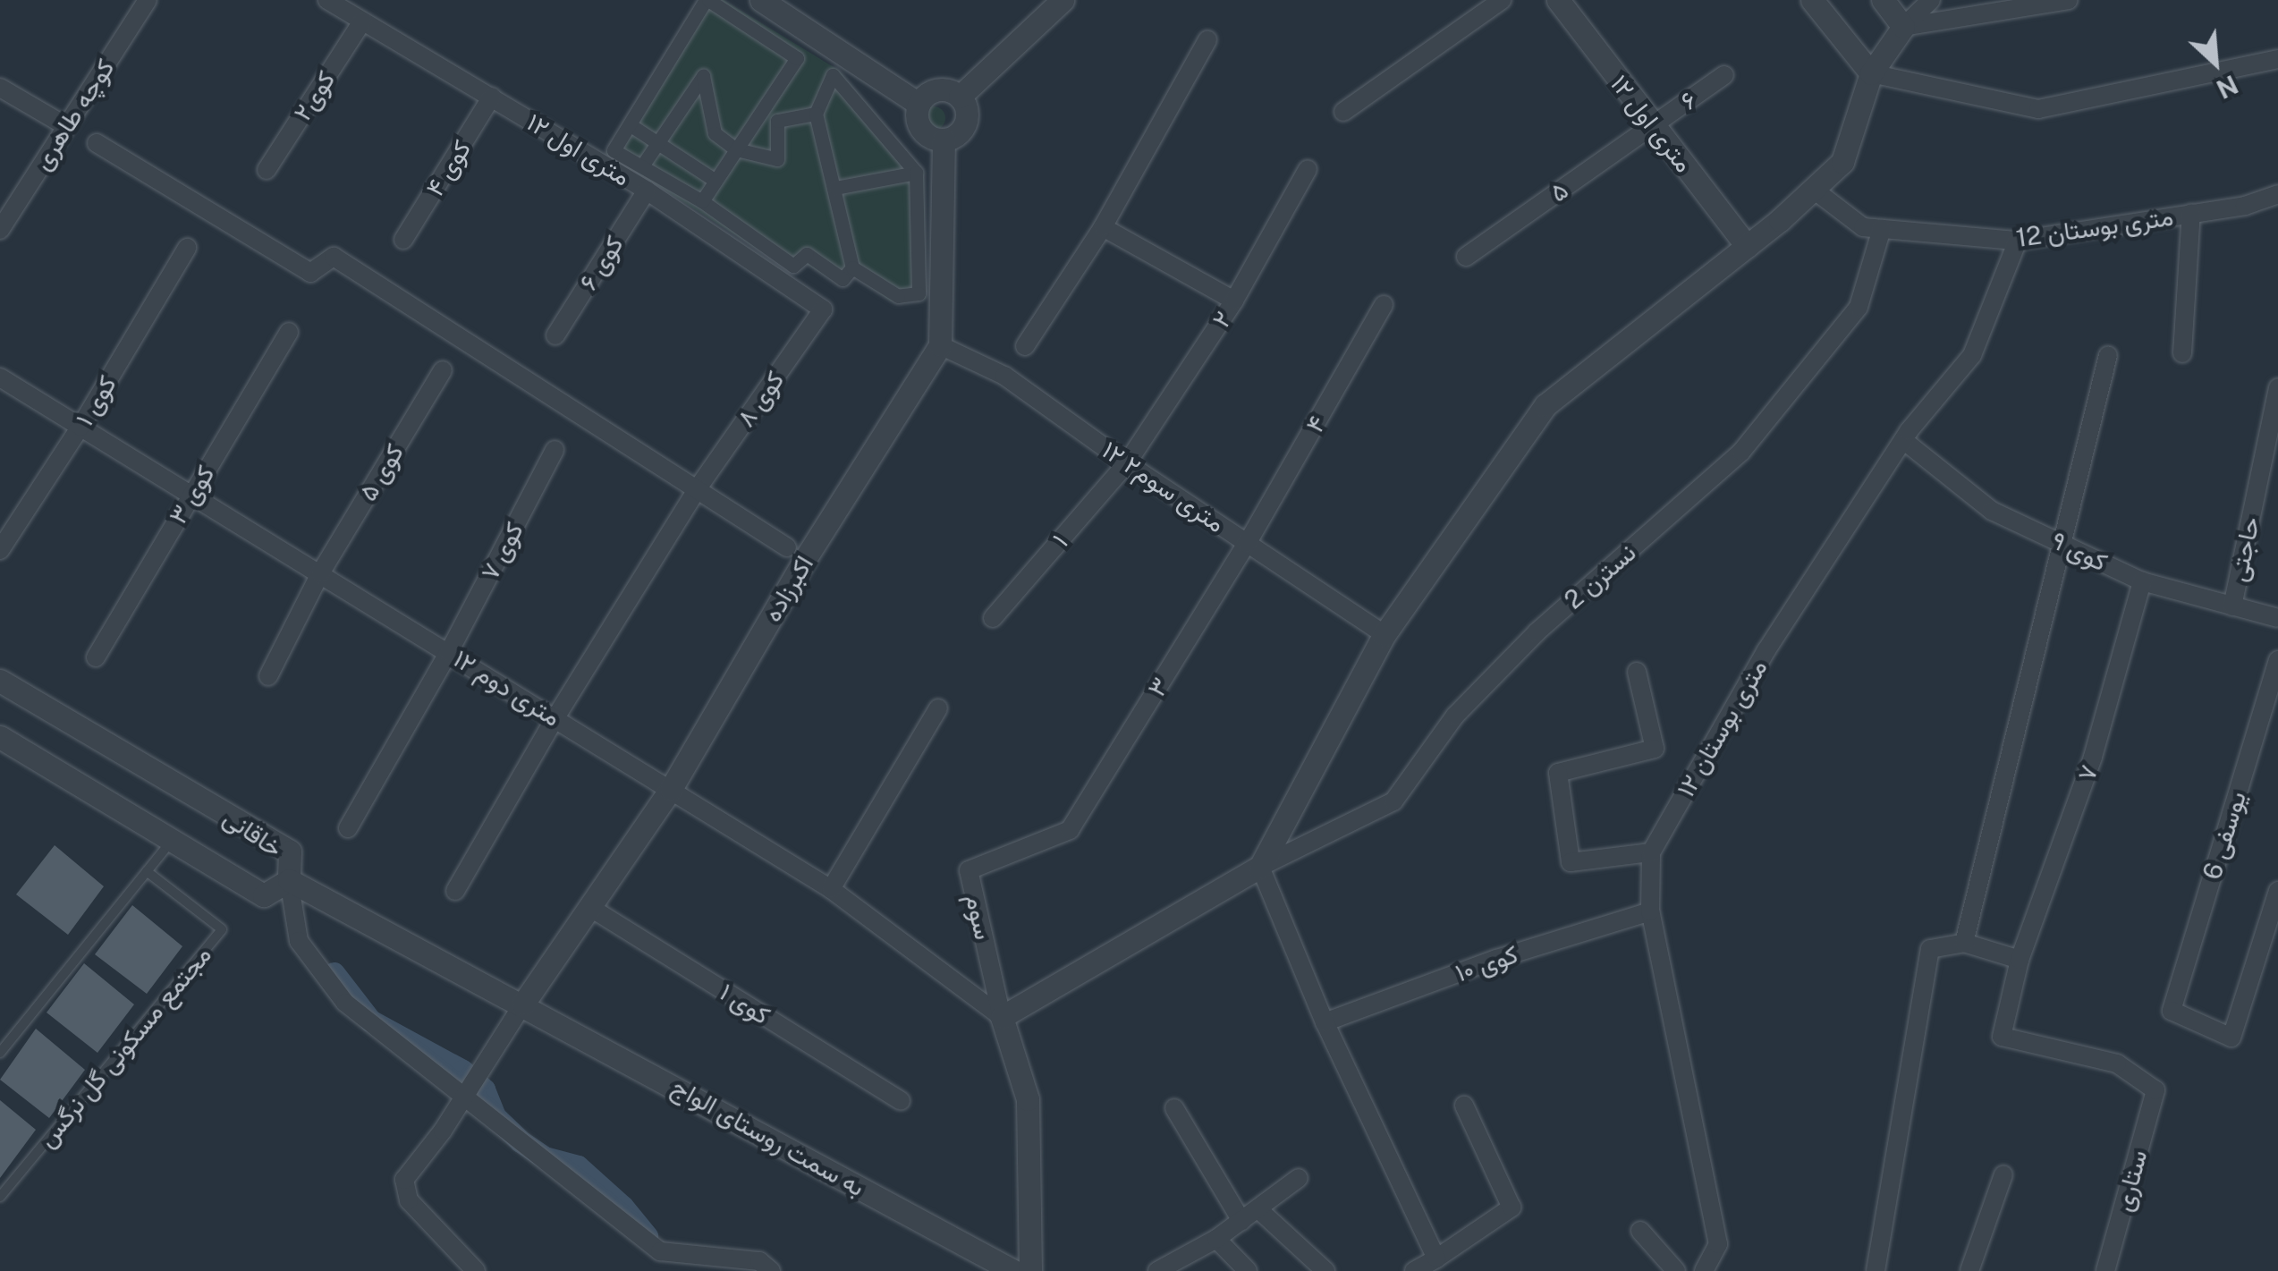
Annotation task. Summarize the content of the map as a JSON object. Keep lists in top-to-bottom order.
{
  "streets": {
    "street": [
      "کوی۲",
      "۶",
      "کوچه طاهری",
      "۱۲ متری اول",
      "کوی ۴",
      "۵",
      "12 متری بوستان",
      "کوی ۶",
      "۲",
      "کوی ۸",
      "کوی ۱",
      "۴",
      "کوی ۵",
      "۱۲ متری سوم۲",
      "کوی ۳",
      "۱",
      "حاجتی",
      "کوی ۷",
      "کوی ۹",
      "نسترن 2",
      "اکبرزاده",
      "۳",
      "۱۲ متری دوم",
      "۱۲ متری بوستان",
      "۷",
      "خاقانی",
      "یوسفی 6",
      "سوم",
      "کوی ۱۰",
      "به سمت روستای الواج",
      "ستاری"
    ],
    "lane": ["مجتمع مسکونی گل نرگس"]
  },
  "crossings": [
    ["کوی۲", "۱۲ متری اول"],
    ["۶", "۱۲ متری اول"],
    ["۶", "۵"],
    ["۱۲ متری اول", "کوی ۴"],
    ["۱۲ متری اول", "۵"],
    ["۱۲ متری اول", "کوی ۶"],
    ["۱۲ متری اول", "کوی ۸"],
    ["12 متری بوستان", "نسترن 2"],
    ["12 متری بوستان", "۱۲ متری بوستان"],
    ["۲", "۱۲ متری سوم۲"],
    ["۲", "۱"],
    ["کوی ۸", "۱۲ متری دوم"],
    ["کوی ۱", "اکبرزاده"],
    ["کوی ۱", "۱۲ متری دوم"],
    ["۴", "۱۲ متری سوم۲"],
    ["۴", "۳"],
    ["کوی ۵", "۱۲ متری دوم"],
    ["۱۲ متری سوم۲", "۱"],
    ["۱۲ متری سوم۲", "اکبرزاده"],
    ["۱۲ متری سوم۲", "۳"],
    ["کوی ۳", "۱۲ متری دوم"],
    ["حاجتی", "کوی ۹"],
    ["کوی ۷", "۱۲ متری دوم"],
    ["کوی ۹", "۱۲ متری بوستان"],
    ["کوی ۹", "۷"],
    ["اکبرزاده", "۱۲ متری دوم"],
    ["اکبرزاده", "به سمت روستای الواج"],
    ["۳", "سوم"],
    ["۱۲ متری دوم", "سوم"],
    ["۱۲ متری بوستان", "کوی ۱۰"],
    ["۷", "ستاری"],
    ["خاقانی", "به سمت روستای الواج"]
  ],
  "north": "bottom right"
}
